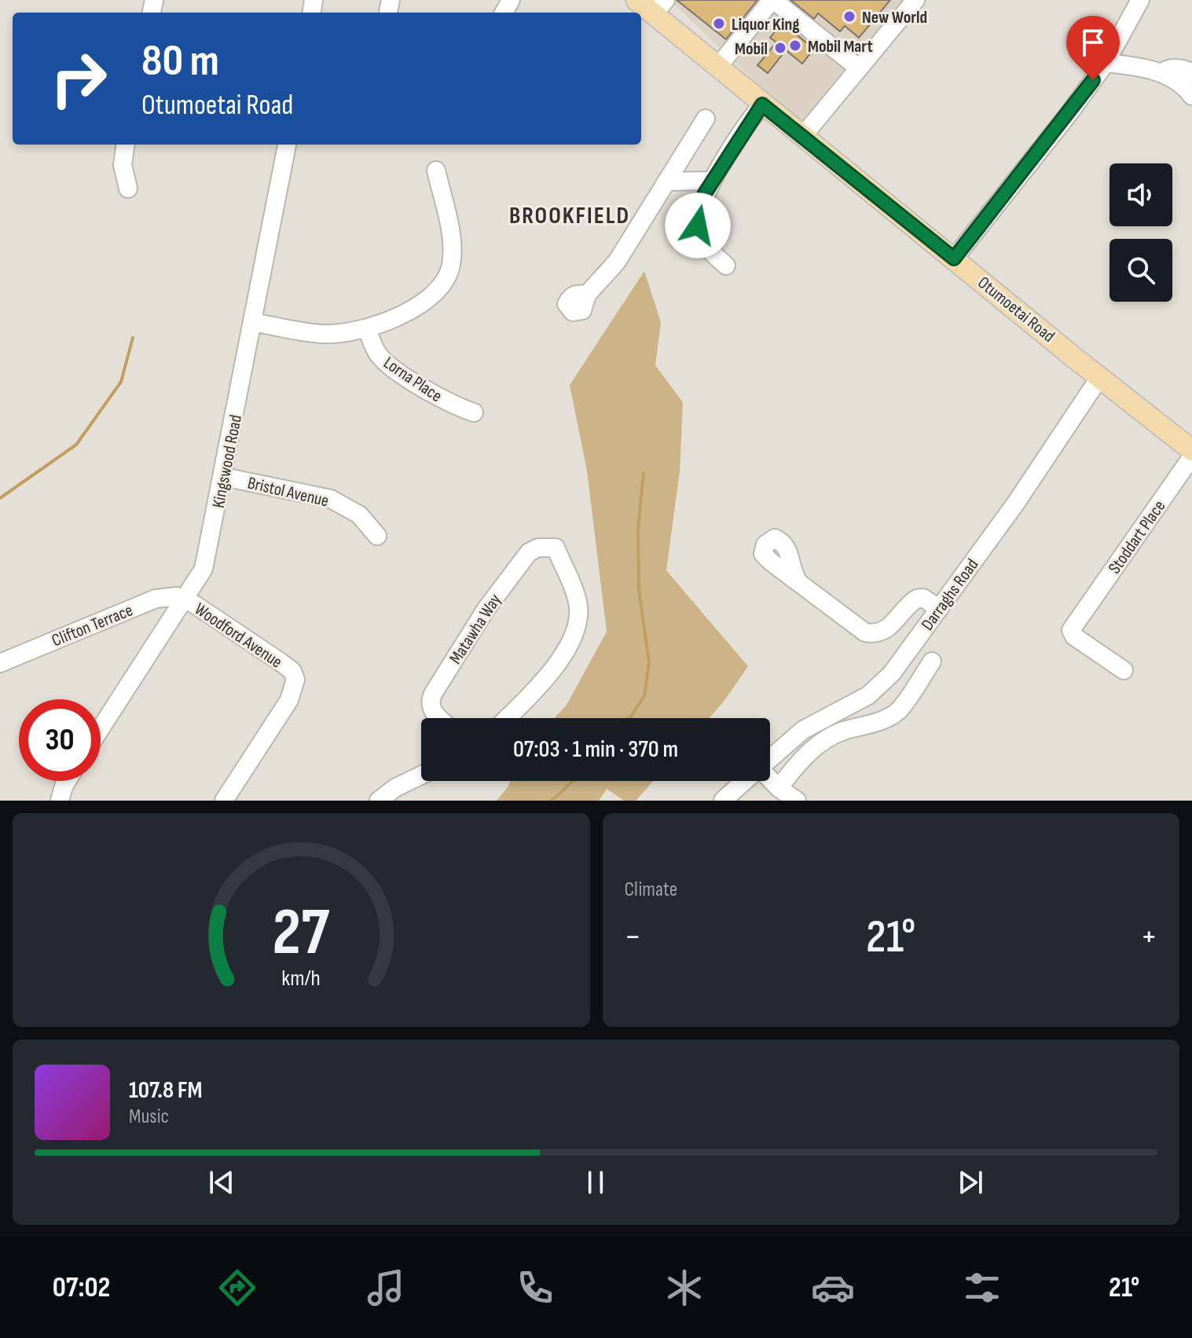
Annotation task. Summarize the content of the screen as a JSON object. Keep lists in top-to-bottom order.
{
  "streets": {
    "main road": ["Otumoetai Road"],
    "street": [
      "Lorna Place",
      "Kingswood Road",
      "Bristol Avenue",
      "Stoddart Place",
      "Darraghs Road",
      "Clifton Terrace",
      "Matawha Way",
      "Woodford Avenue"
    ]
  },
  "crossings": [
    ["Otumoetai Road", "Darraghs Road"],
    ["Kingswood Road", "Bristol Avenue"],
    ["Kingswood Road", "Clifton Terrace"],
    ["Kingswood Road", "Woodford Avenue"],
    ["Clifton Terrace", "Woodford Avenue"]
  ],
  "districts": ["BROOKFIELD"],
  "places": [
    "New World",
    "Liquor King",
    "Mobil Mart",
    "Mobil"
  ],
  "page": {
    "turn": ["80 m", "Otumoetai Road"],
    "limit": "30",
    "trip": "07:03 · 1 min · 370 m",
    "tile": "Climate",
    "heat": ["−", "21°", "+"],
    "song": ["107.8 FM", "Music"],
    "tabs": ["07:02", "21°"],
    "gauge": ["27", "km/h"]
  }
}
